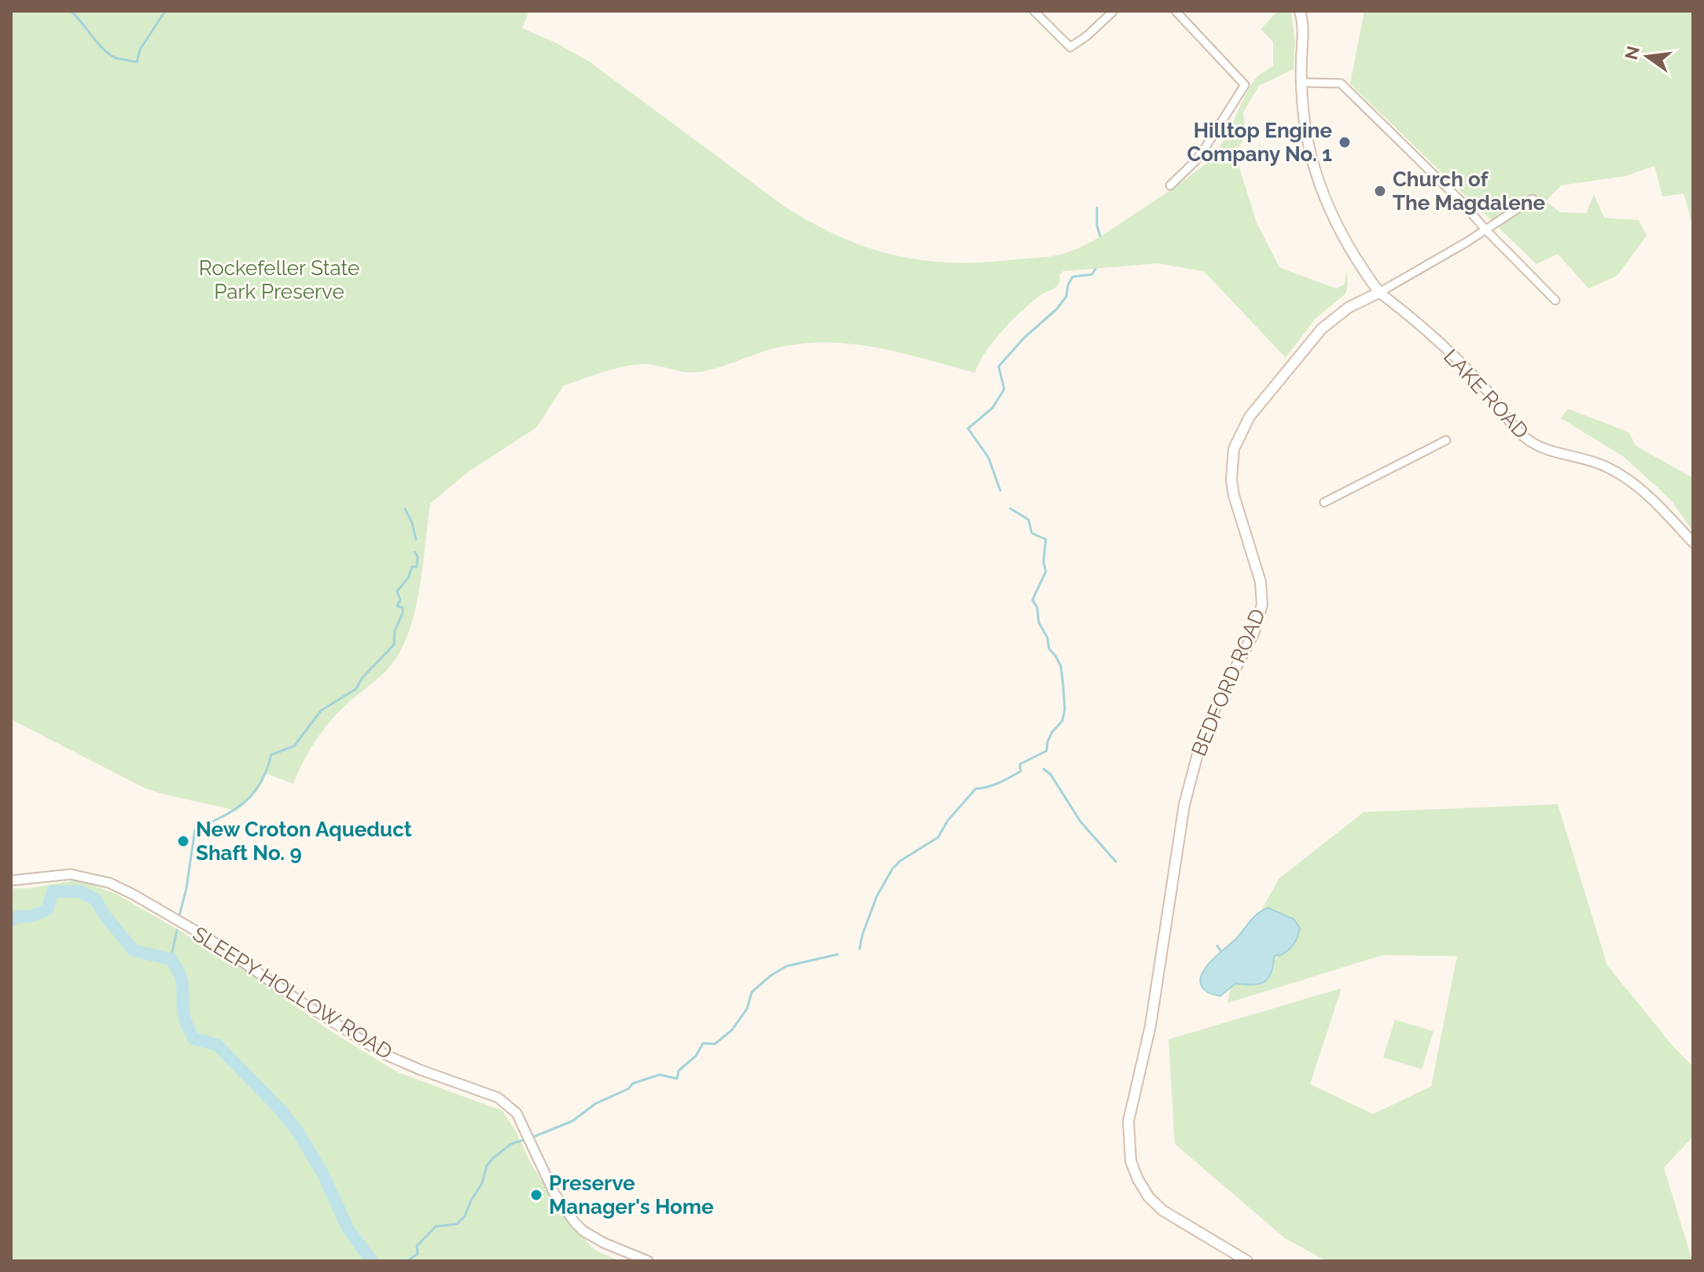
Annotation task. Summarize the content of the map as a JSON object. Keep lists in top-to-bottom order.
{
  "streets": {
    "main road": ["BEDFORD ROAD"],
    "street": ["LAKE ROAD", "SLEEPY HOLLOW ROAD"]
  },
  "crossings": [
    ["LAKE ROAD", "BEDFORD ROAD"]
  ],
  "parks": ["Rockefeller State Park Preserve"],
  "places": [
    "Hilltop Engine Company No. 1",
    "Church of The Magdalene",
    "New Croton Aqueduct Shaft No. 9",
    "Preserve Manager's Home"
  ],
  "north": "left"
}
